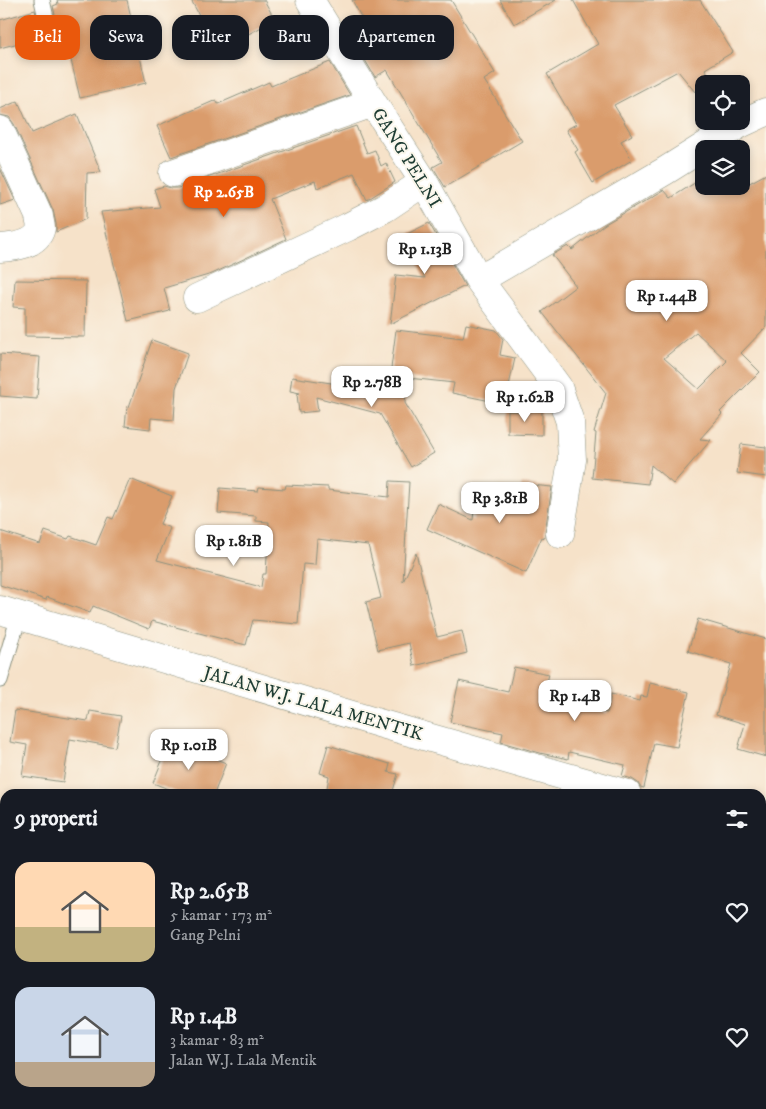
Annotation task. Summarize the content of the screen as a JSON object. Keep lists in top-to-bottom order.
{
  "streets": {
    "street": ["GANG PELNI", "JALAN W.J. LALA MENTIK"]
  },
  "page": {
    "chip": [
      "Beli",
      "Sewa",
      "Filter",
      "Baru",
      "Apartemen"
    ],
    "price": [
      "Rp 2.65B",
      "Rp 1.13B",
      "Rp 1.44B",
      "Rp 2.78B",
      "Rp 1.62B",
      "Rp 3.81B",
      "Rp 1.81B",
      "Rp 1.4B",
      "Rp 1.01B"
    ],
    "heading": "9 properti",
    "list": [
      {
        "name": "Rp 2.65B",
        "note": "5 kamar · 173 m² · Gang Pelni"
      },
      {
        "name": "Rp 1.4B",
        "note": "3 kamar · 83 m² · Jalan W.J. Lala Mentik"
      }
    ]
  }
}
